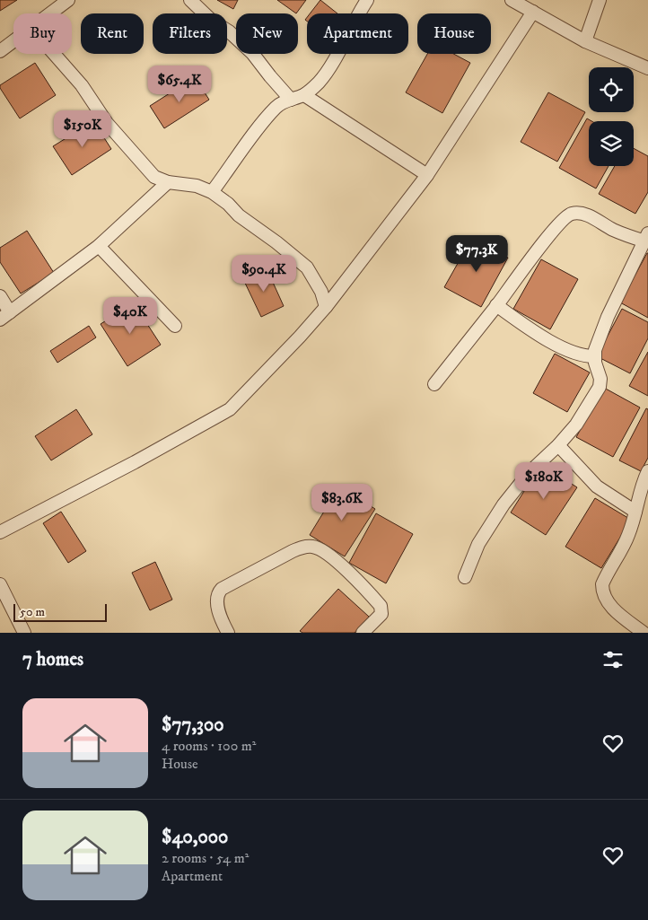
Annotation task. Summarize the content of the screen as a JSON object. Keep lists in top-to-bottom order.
{
  "scale_bar": "50 m",
  "page": {
    "chip": [
      "Buy",
      "Rent",
      "Filters",
      "New",
      "Apartment",
      "House"
    ],
    "price": [
      "$65.4K",
      "$150K",
      "$77.3K",
      "$90.4K",
      "$40K",
      "$180K",
      "$83.6K"
    ],
    "scale": "50 m",
    "heading": "7 homes",
    "list": [
      {
        "name": "$77,300",
        "note": "4 rooms · 100 m² · House"
      },
      {
        "name": "$40,000",
        "note": "2 rooms · 54 m² · Apartment"
      }
    ]
  }
}
